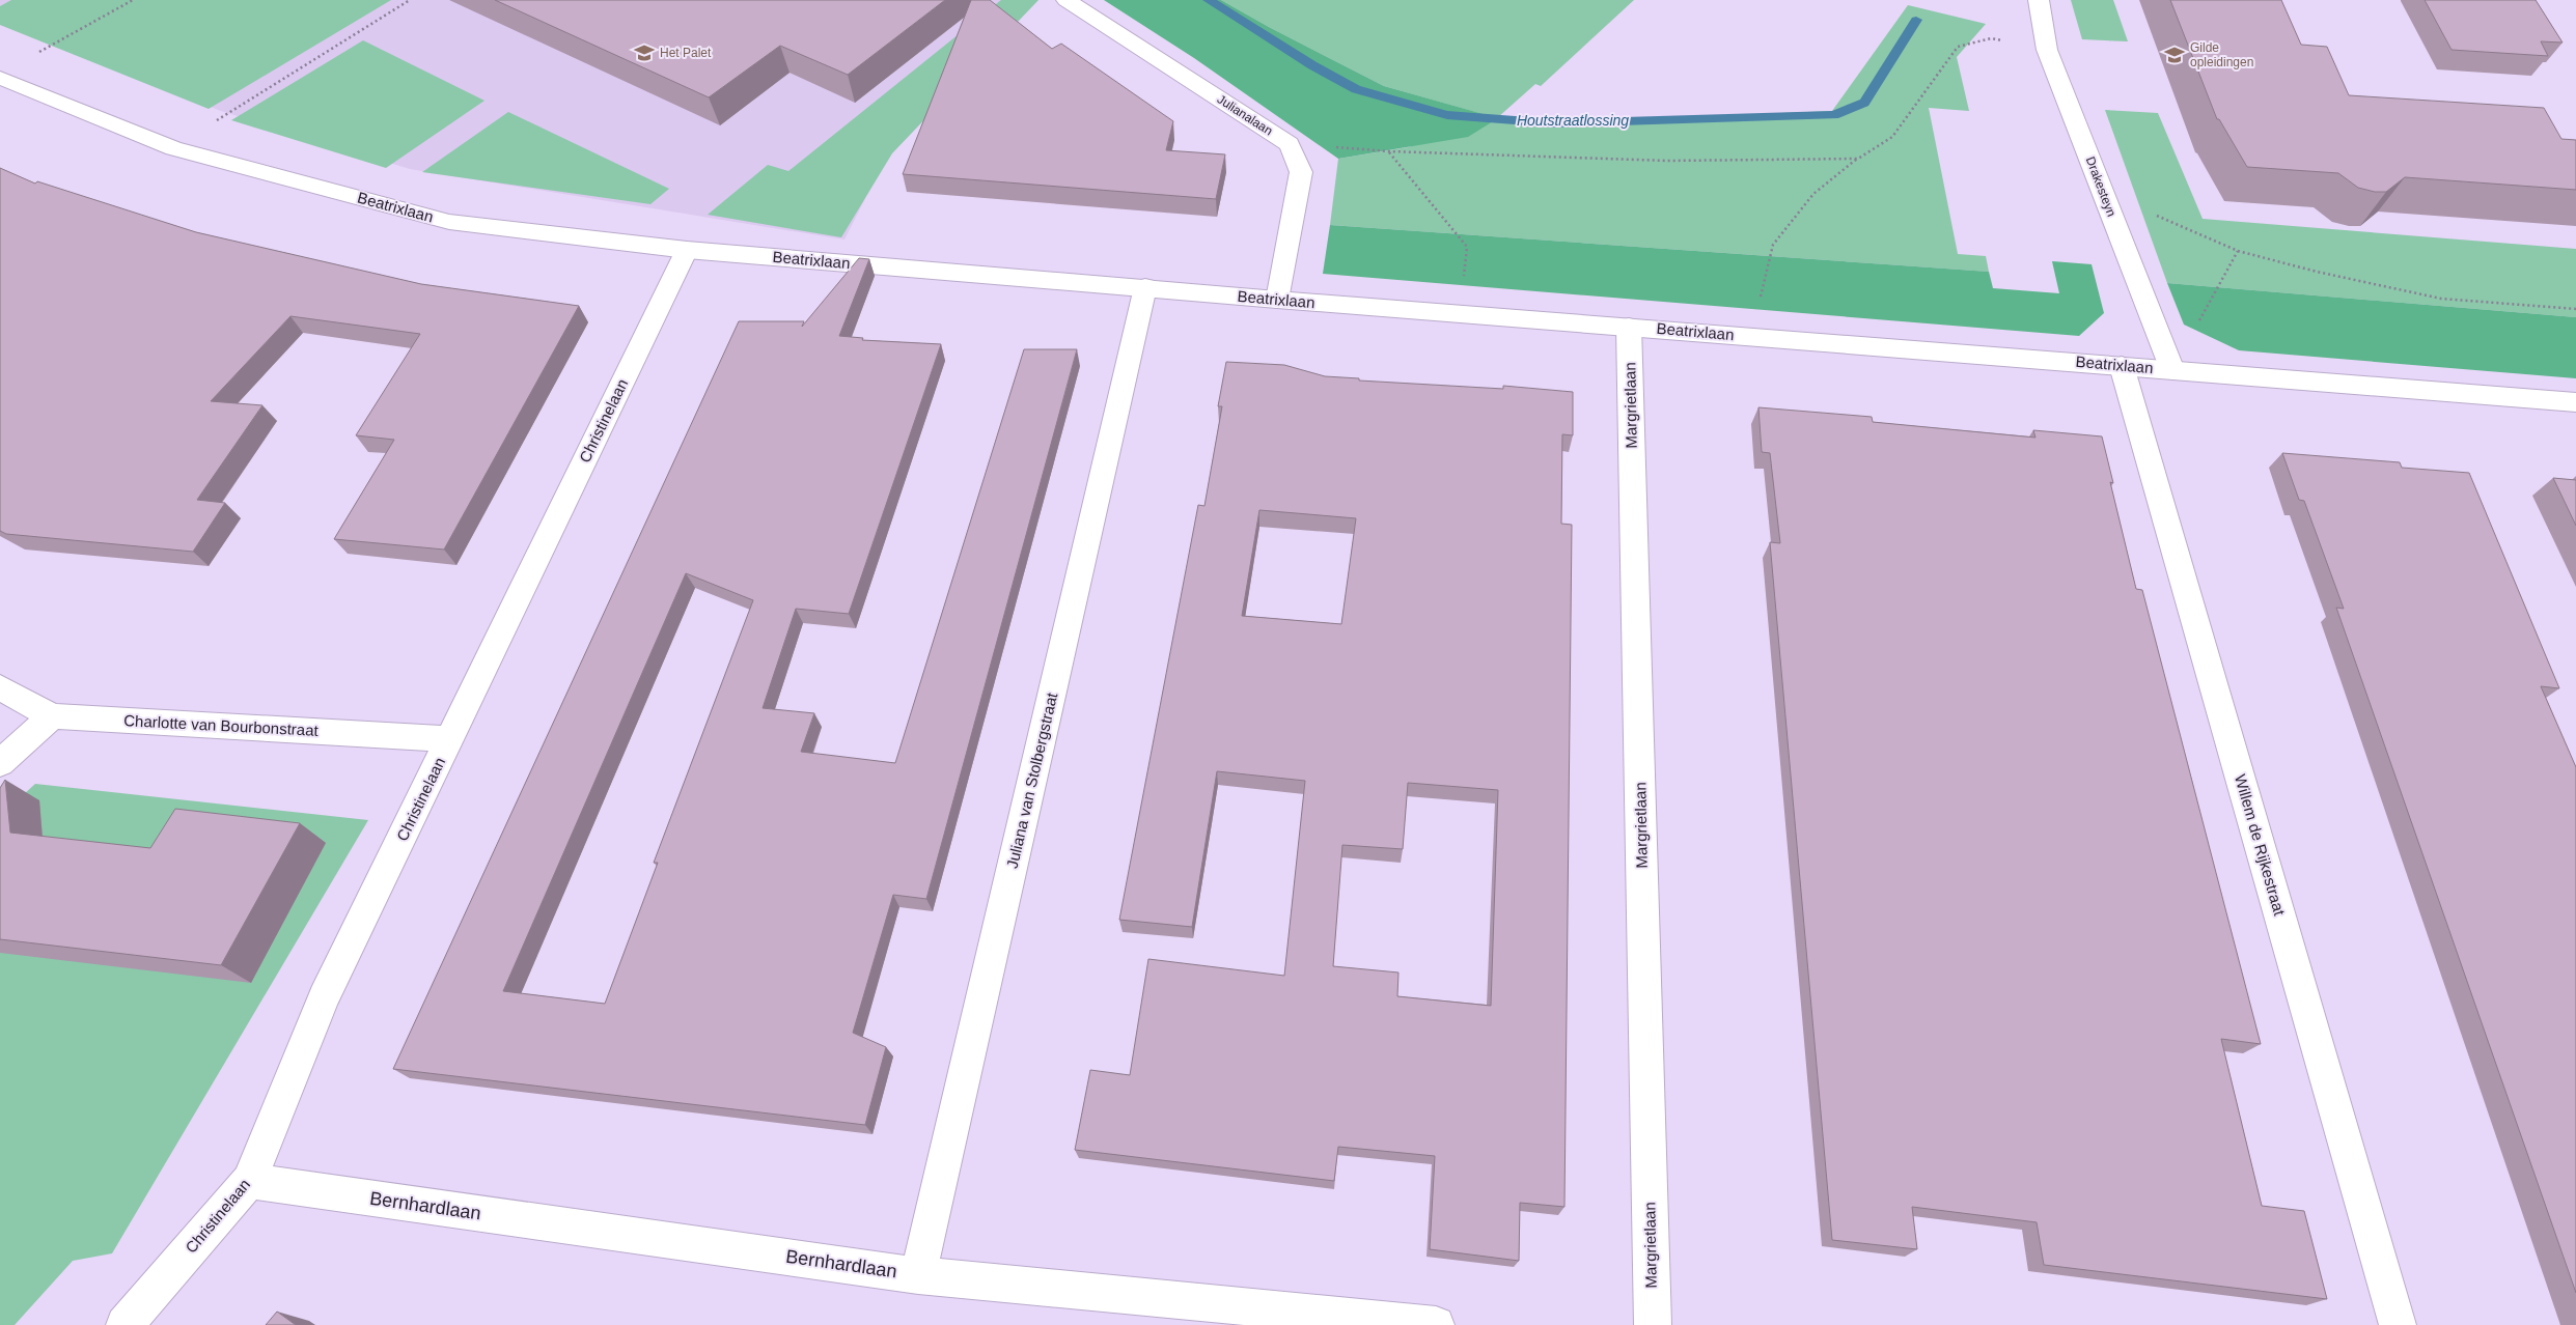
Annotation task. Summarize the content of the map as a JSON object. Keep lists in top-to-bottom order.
{
  "streets": {
    "street": [
      "Julianalaan",
      "Drakesteyn",
      "Beatrixlaan",
      "Margrietlaan",
      "Christinelaan",
      "Charlotte van Bourbonstraat",
      "Juliana van Stolbergstraat",
      "Willem de Rijkestraat",
      "Bernhardlaan"
    ]
  },
  "crossings": [
    ["Julianalaan", "Beatrixlaan"],
    ["Drakesteyn", "Beatrixlaan"],
    ["Beatrixlaan", "Margrietlaan"],
    ["Beatrixlaan", "Christinelaan"],
    ["Beatrixlaan", "Juliana van Stolbergstraat"],
    ["Beatrixlaan", "Willem de Rijkestraat"],
    ["Christinelaan", "Charlotte van Bourbonstraat"],
    ["Christinelaan", "Bernhardlaan"],
    ["Juliana van Stolbergstraat", "Bernhardlaan"]
  ],
  "water": ["Houtstraatlossing"],
  "places": {
    "school or university": ["Het Palet", "Gilde opleidingen"]
  }
}
